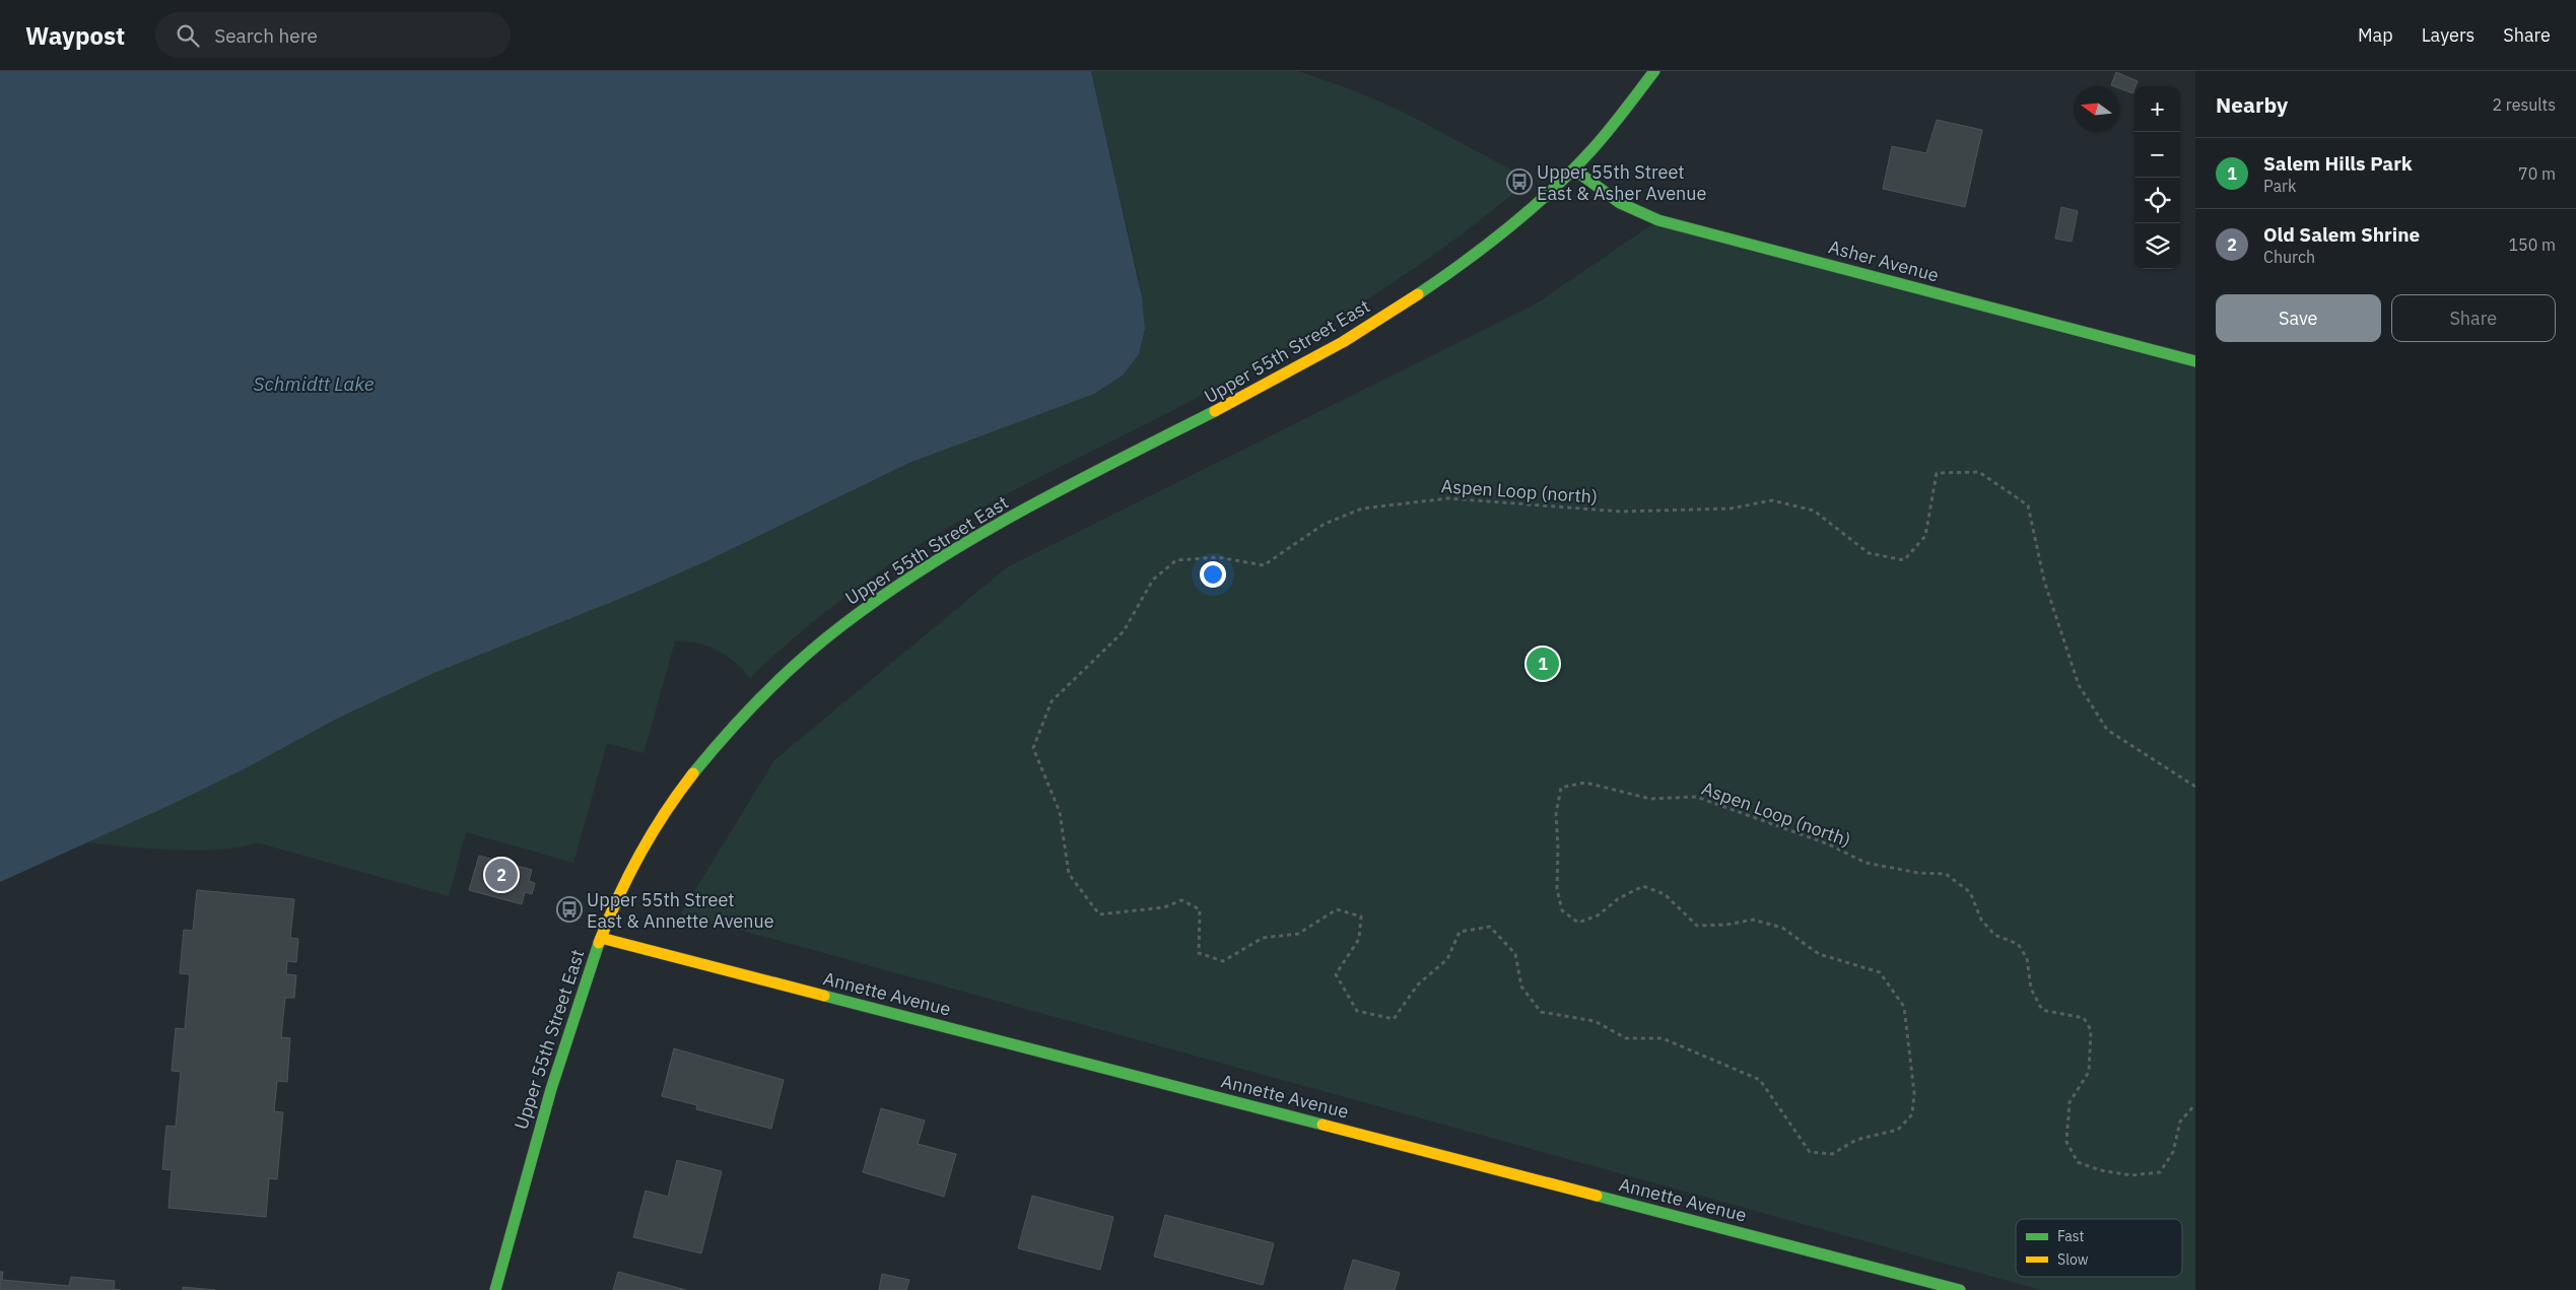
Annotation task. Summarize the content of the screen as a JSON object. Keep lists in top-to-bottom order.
{
  "streets": {
    "street": ["Asher Avenue", "Upper 55th Street East", "Annette Avenue"],
    "path": ["Aspen Loop (north)"]
  },
  "crossings": [
    ["Asher Avenue", "Upper 55th Street East"],
    ["Upper 55th Street East", "Annette Avenue"]
  ],
  "water": ["Schmidtt Lake"],
  "places": {
    "bus stop": ["Upper 55th Street East & Asher Avenue", "Upper 55th Street East & Annette Avenue"]
  },
  "legend": ["Fast", "Slow"],
  "north": "left",
  "page": {
    "header": "Waypost",
    "search": "Search here",
    "nav": ["Map", "Layers", "Share"],
    "heading": ["Nearby", "2 results"],
    "map_buttons": ["+", "−"],
    "list": [
      {
        "mark": "1",
        "name": "Salem Hills Park",
        "note": "Park",
        "value": "70 m"
      },
      {
        "mark": "2",
        "name": "Old Salem Shrine",
        "note": "Church",
        "value": "150 m"
      }
    ],
    "buttons": ["Save", "Share"],
    "pins": ["1", "2"]
  }
}
